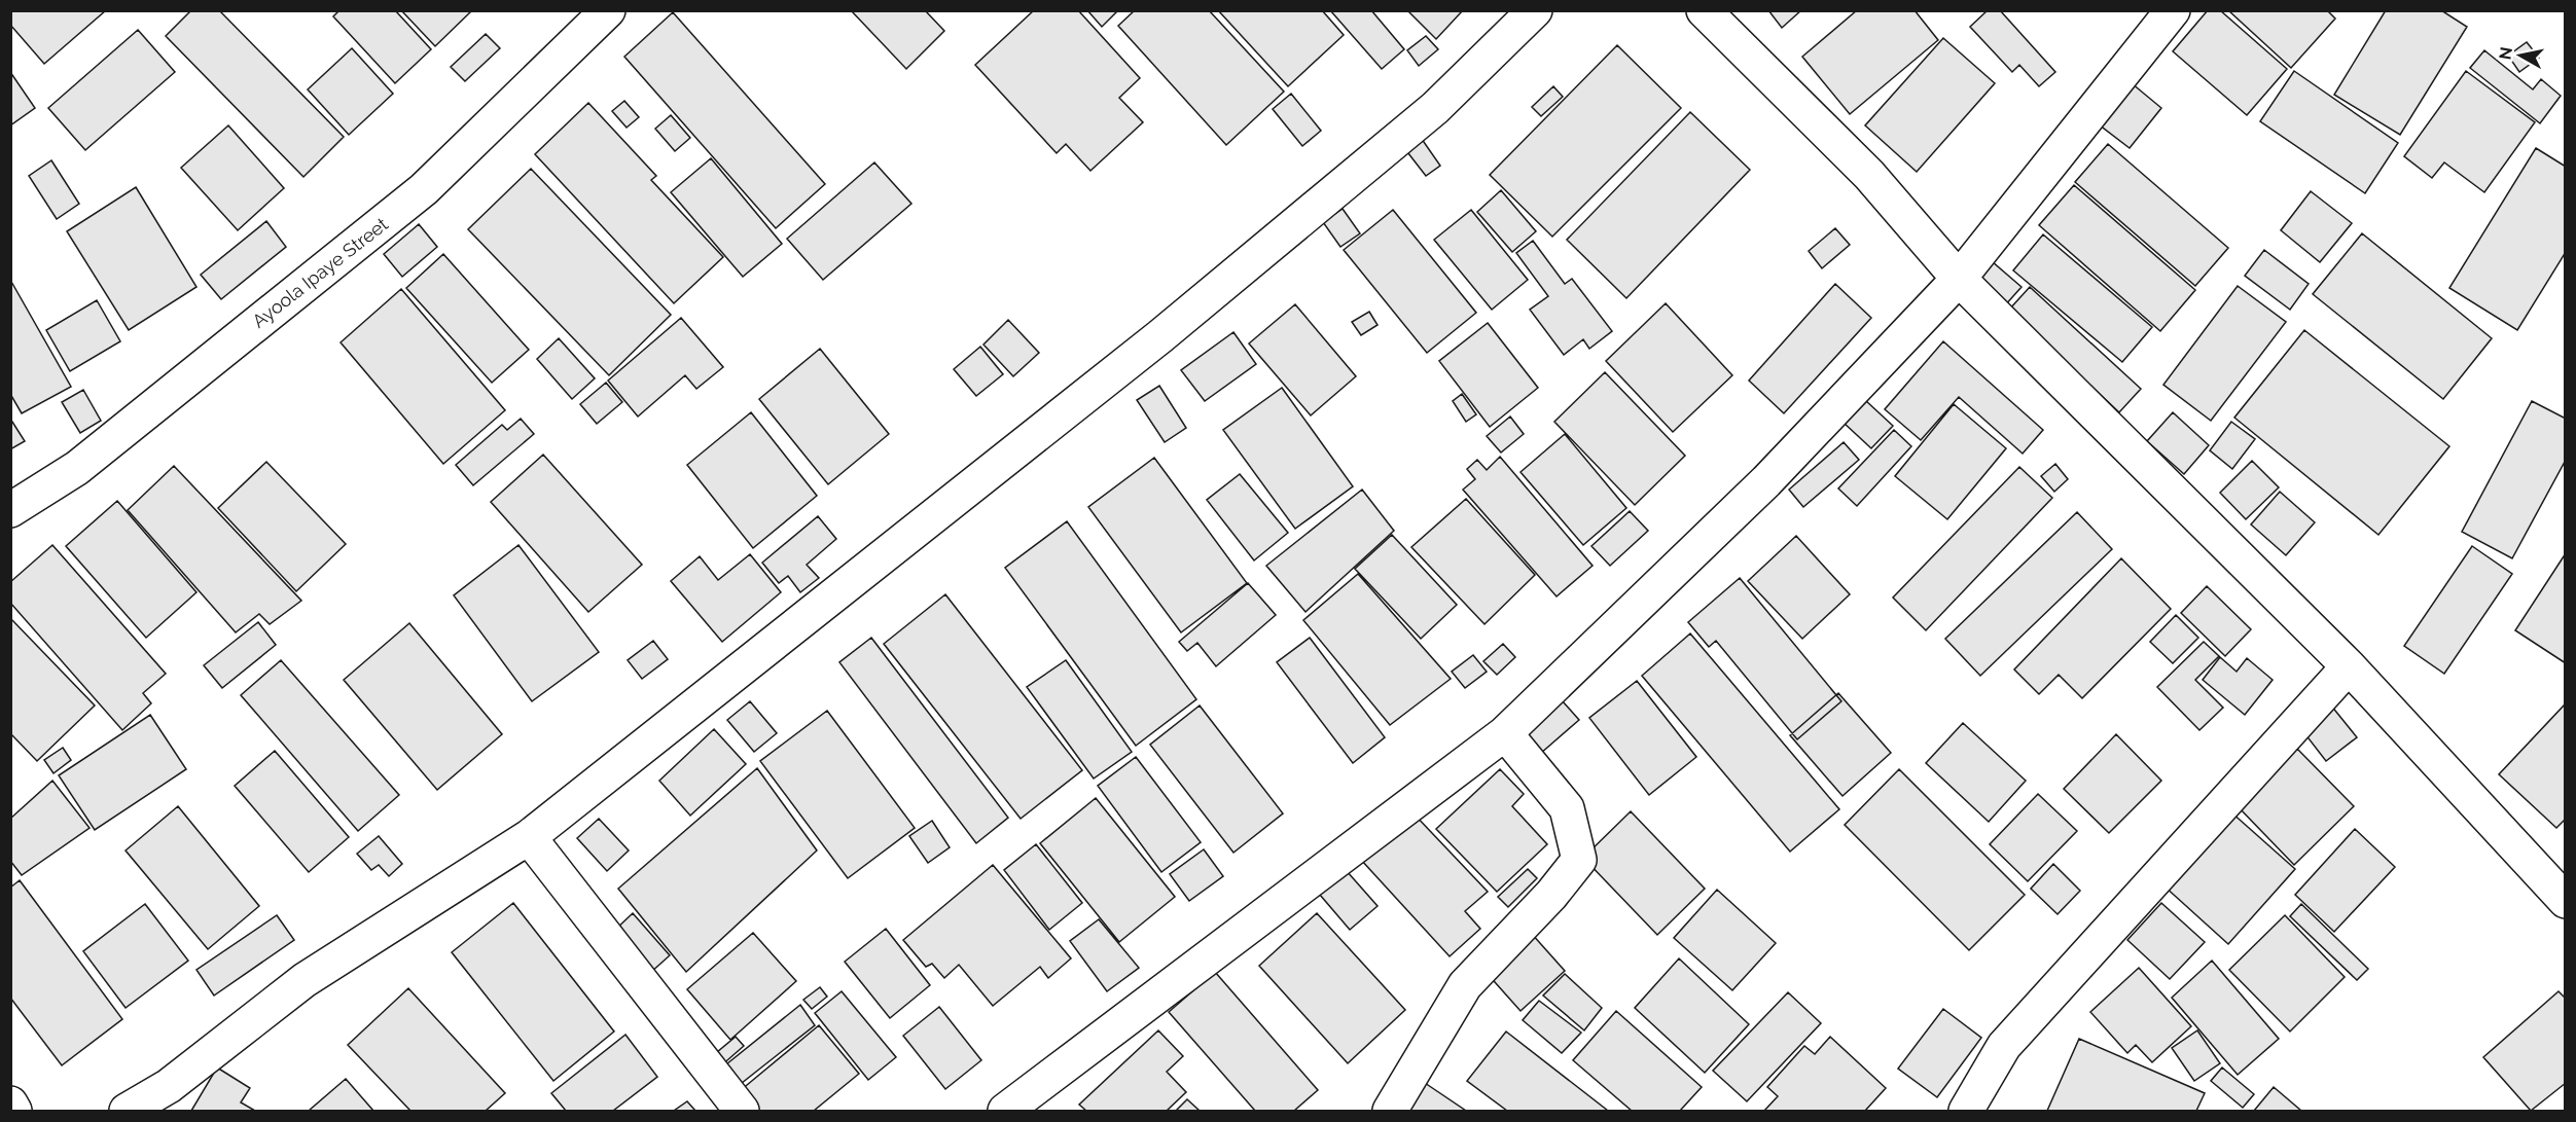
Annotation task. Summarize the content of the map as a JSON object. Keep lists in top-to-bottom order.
{
  "streets": {
    "street": ["Ayoola Ipaye Street"]
  },
  "north": "left"
}
